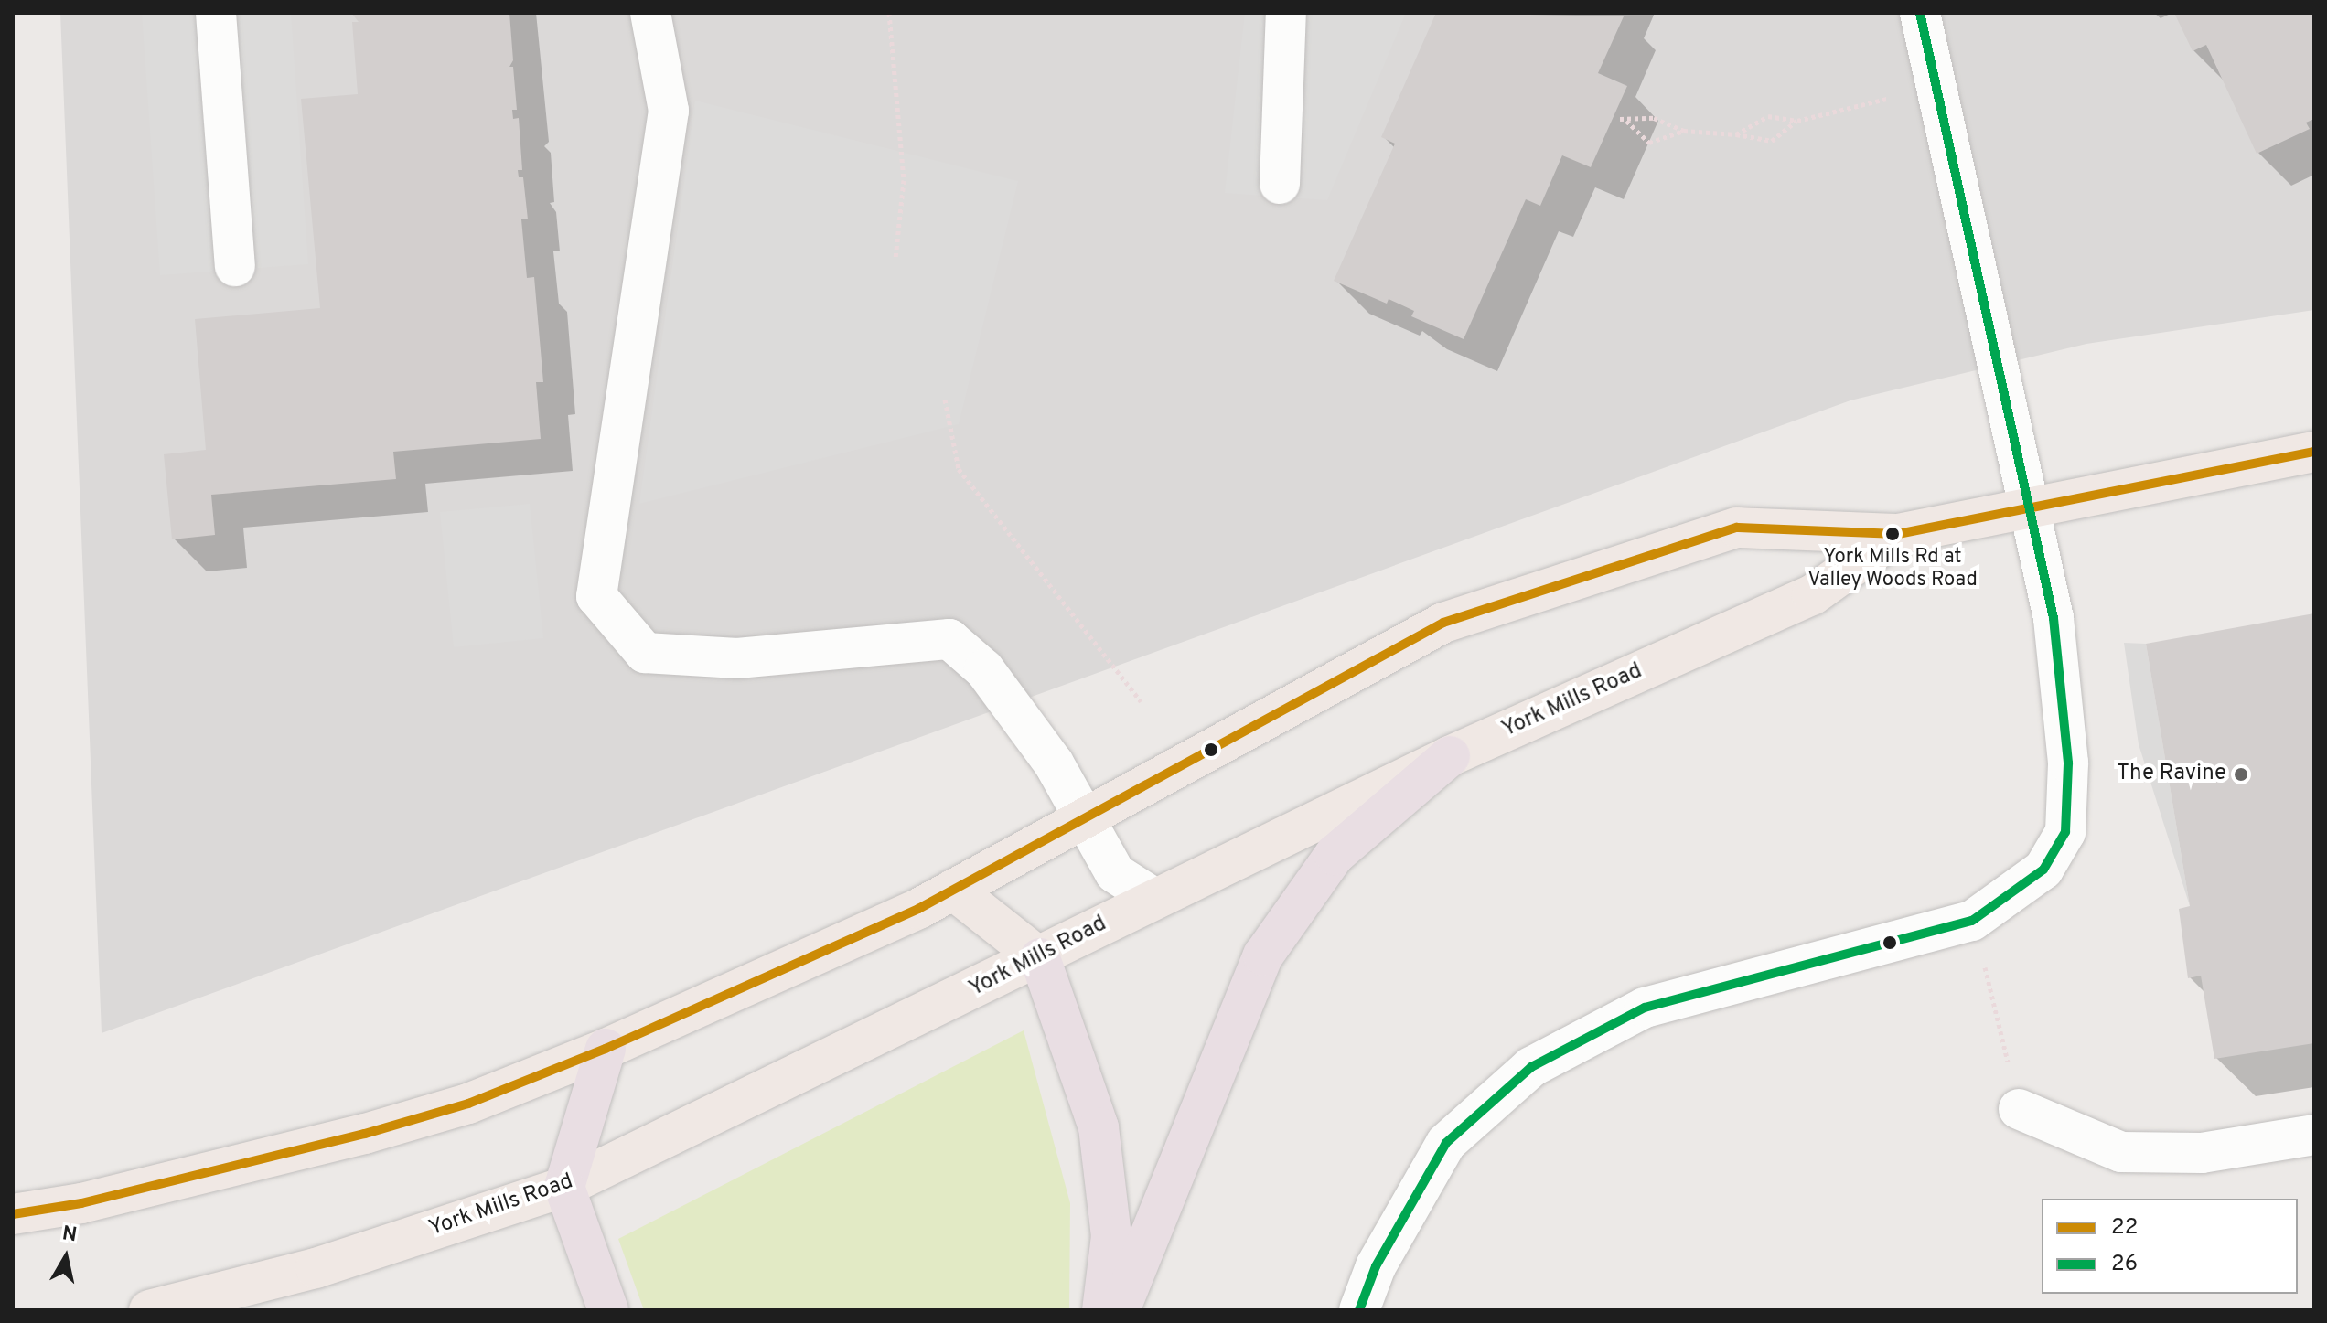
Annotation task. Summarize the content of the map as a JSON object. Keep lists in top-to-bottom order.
{
  "streets": {
    "main road": ["York Mills Road"]
  },
  "places": ["York Mills Rd at Valley Woods Road", "The Ravine"],
  "lines": ["transit line 26", "transit line 22"],
  "legend": ["22", "26"],
  "north": "top"
}
